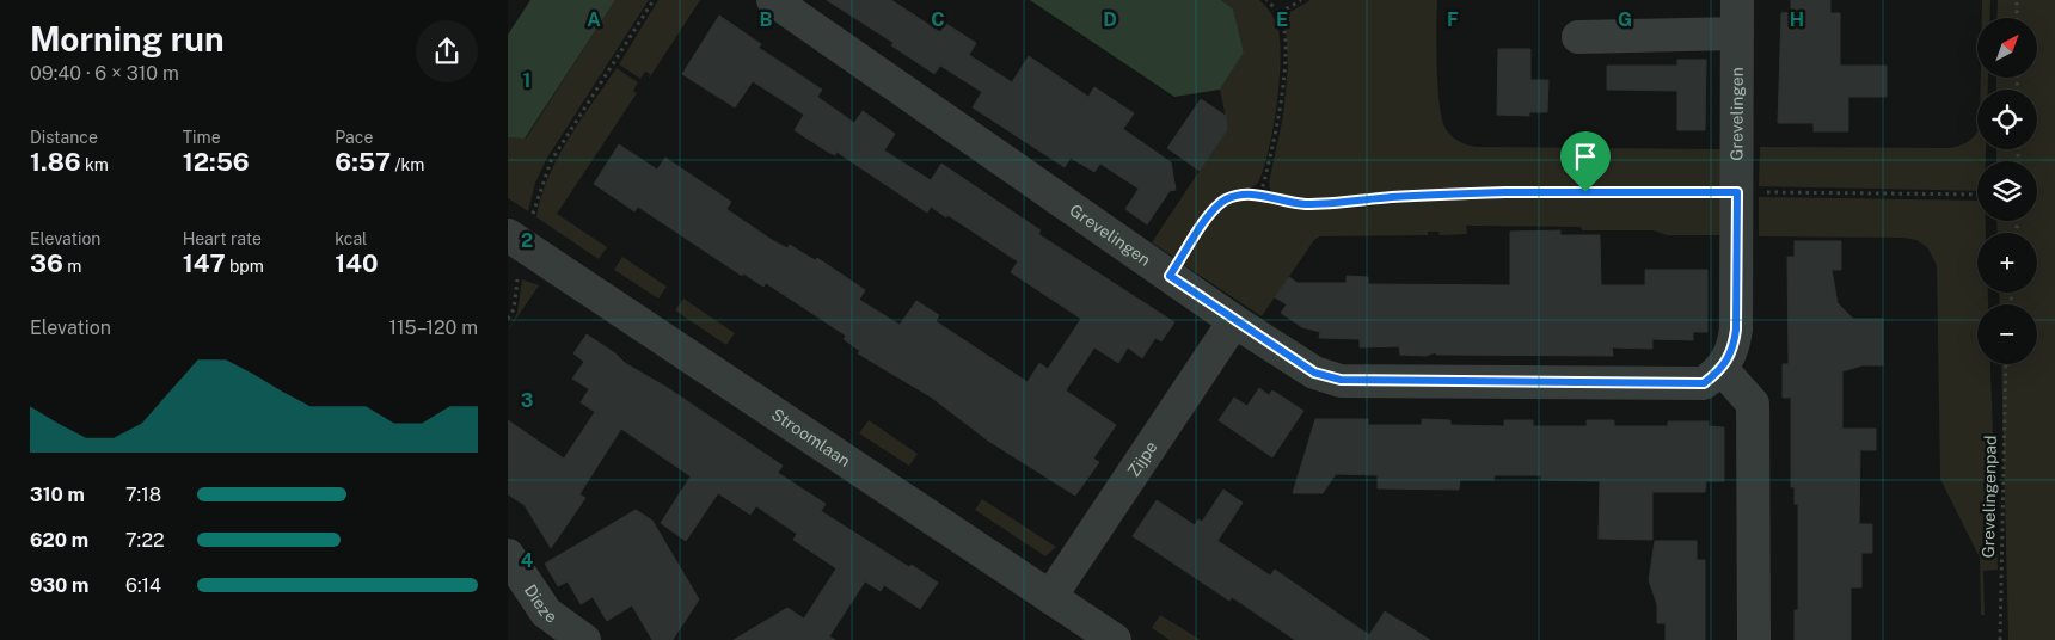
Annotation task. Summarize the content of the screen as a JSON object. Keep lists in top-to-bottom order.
{
  "streets": {
    "street": [
      "Grevelingen",
      "Stroomlaan",
      "Zijpe",
      "Dieze"
    ],
    "path": ["Grevelingenpad"]
  },
  "crossings": [
    ["Grevelingen", "Zijpe"],
    ["Stroomlaan", "Zijpe"]
  ],
  "north": "top right",
  "page": {
    "heading": ["Morning run", "09:40 · 6 × 310 m"],
    "map_buttons": ["+", "−"],
    "stats": [
      ["Distance", "1.86 km"],
      ["Time", "12:56"],
      ["Pace", "6:57 /km"],
      ["Elevation", "36 m"],
      ["Heart rate", "147 bpm"],
      ["kcal", "140"]
    ],
    "chart": ["Elevation", "115–120 m"],
    "list": [
      {
        "name": "310 m",
        "note": "7:18"
      },
      {
        "name": "620 m",
        "note": "7:22"
      },
      {
        "name": "930 m",
        "note": "6:14"
      }
    ]
  },
  "grid": {
    "columns": [
      "A",
      "B",
      "C",
      "D",
      "E",
      "F",
      "G",
      "H"
    ],
    "rows": [
      "1",
      "2",
      "3",
      "4"
    ]
  }
}
